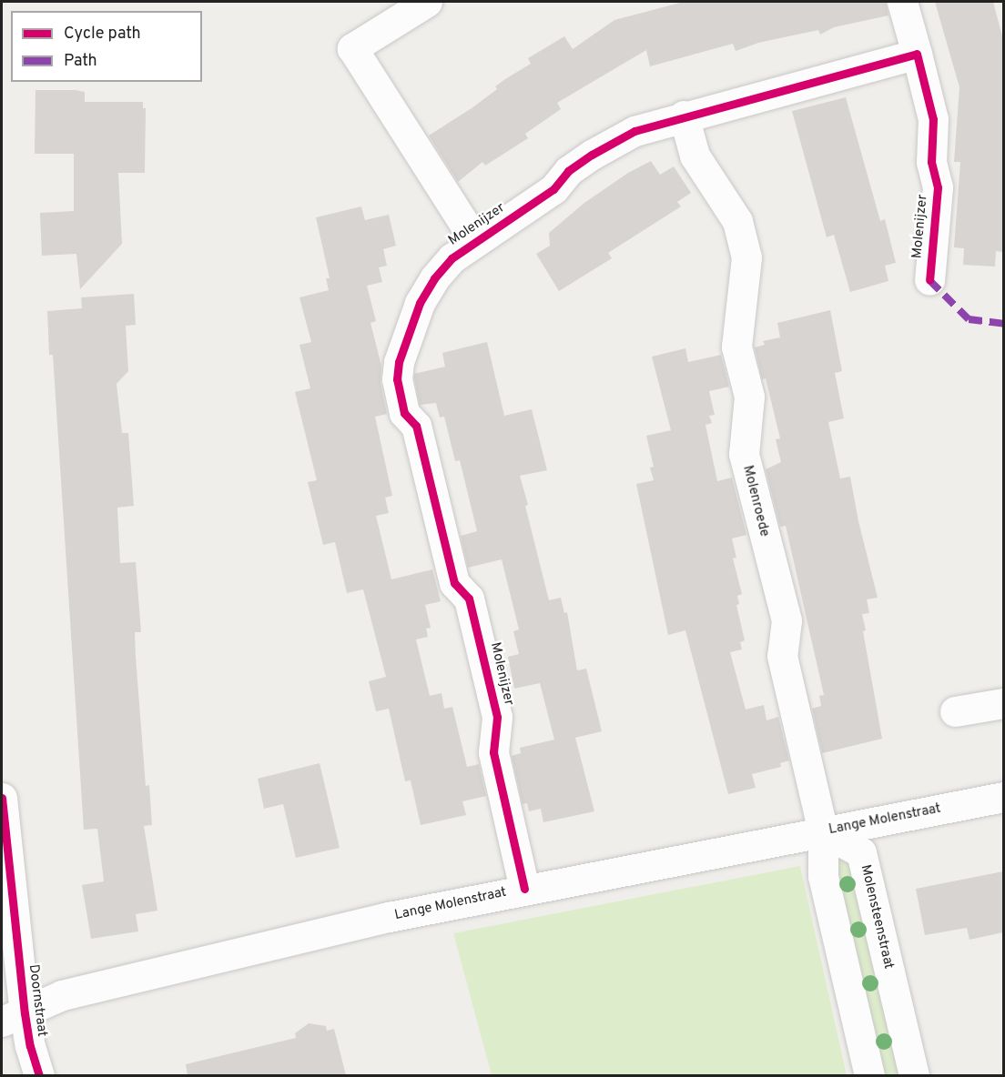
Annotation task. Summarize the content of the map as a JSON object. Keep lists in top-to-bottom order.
{
  "streets": {
    "street": [
      "Molenijzer",
      "Molenroede",
      "Lange Molenstraat",
      "Molensteenstraat",
      "Doornstraat"
    ]
  },
  "crossings": [
    ["Molenijzer", "Molenroede"],
    ["Molenijzer", "Lange Molenstraat"],
    ["Molenroede", "Lange Molenstraat"],
    ["Molenroede", "Molensteenstraat"],
    ["Lange Molenstraat", "Molensteenstraat"],
    ["Lange Molenstraat", "Doornstraat"]
  ],
  "legend": ["Cycle path", "Path"]
}
